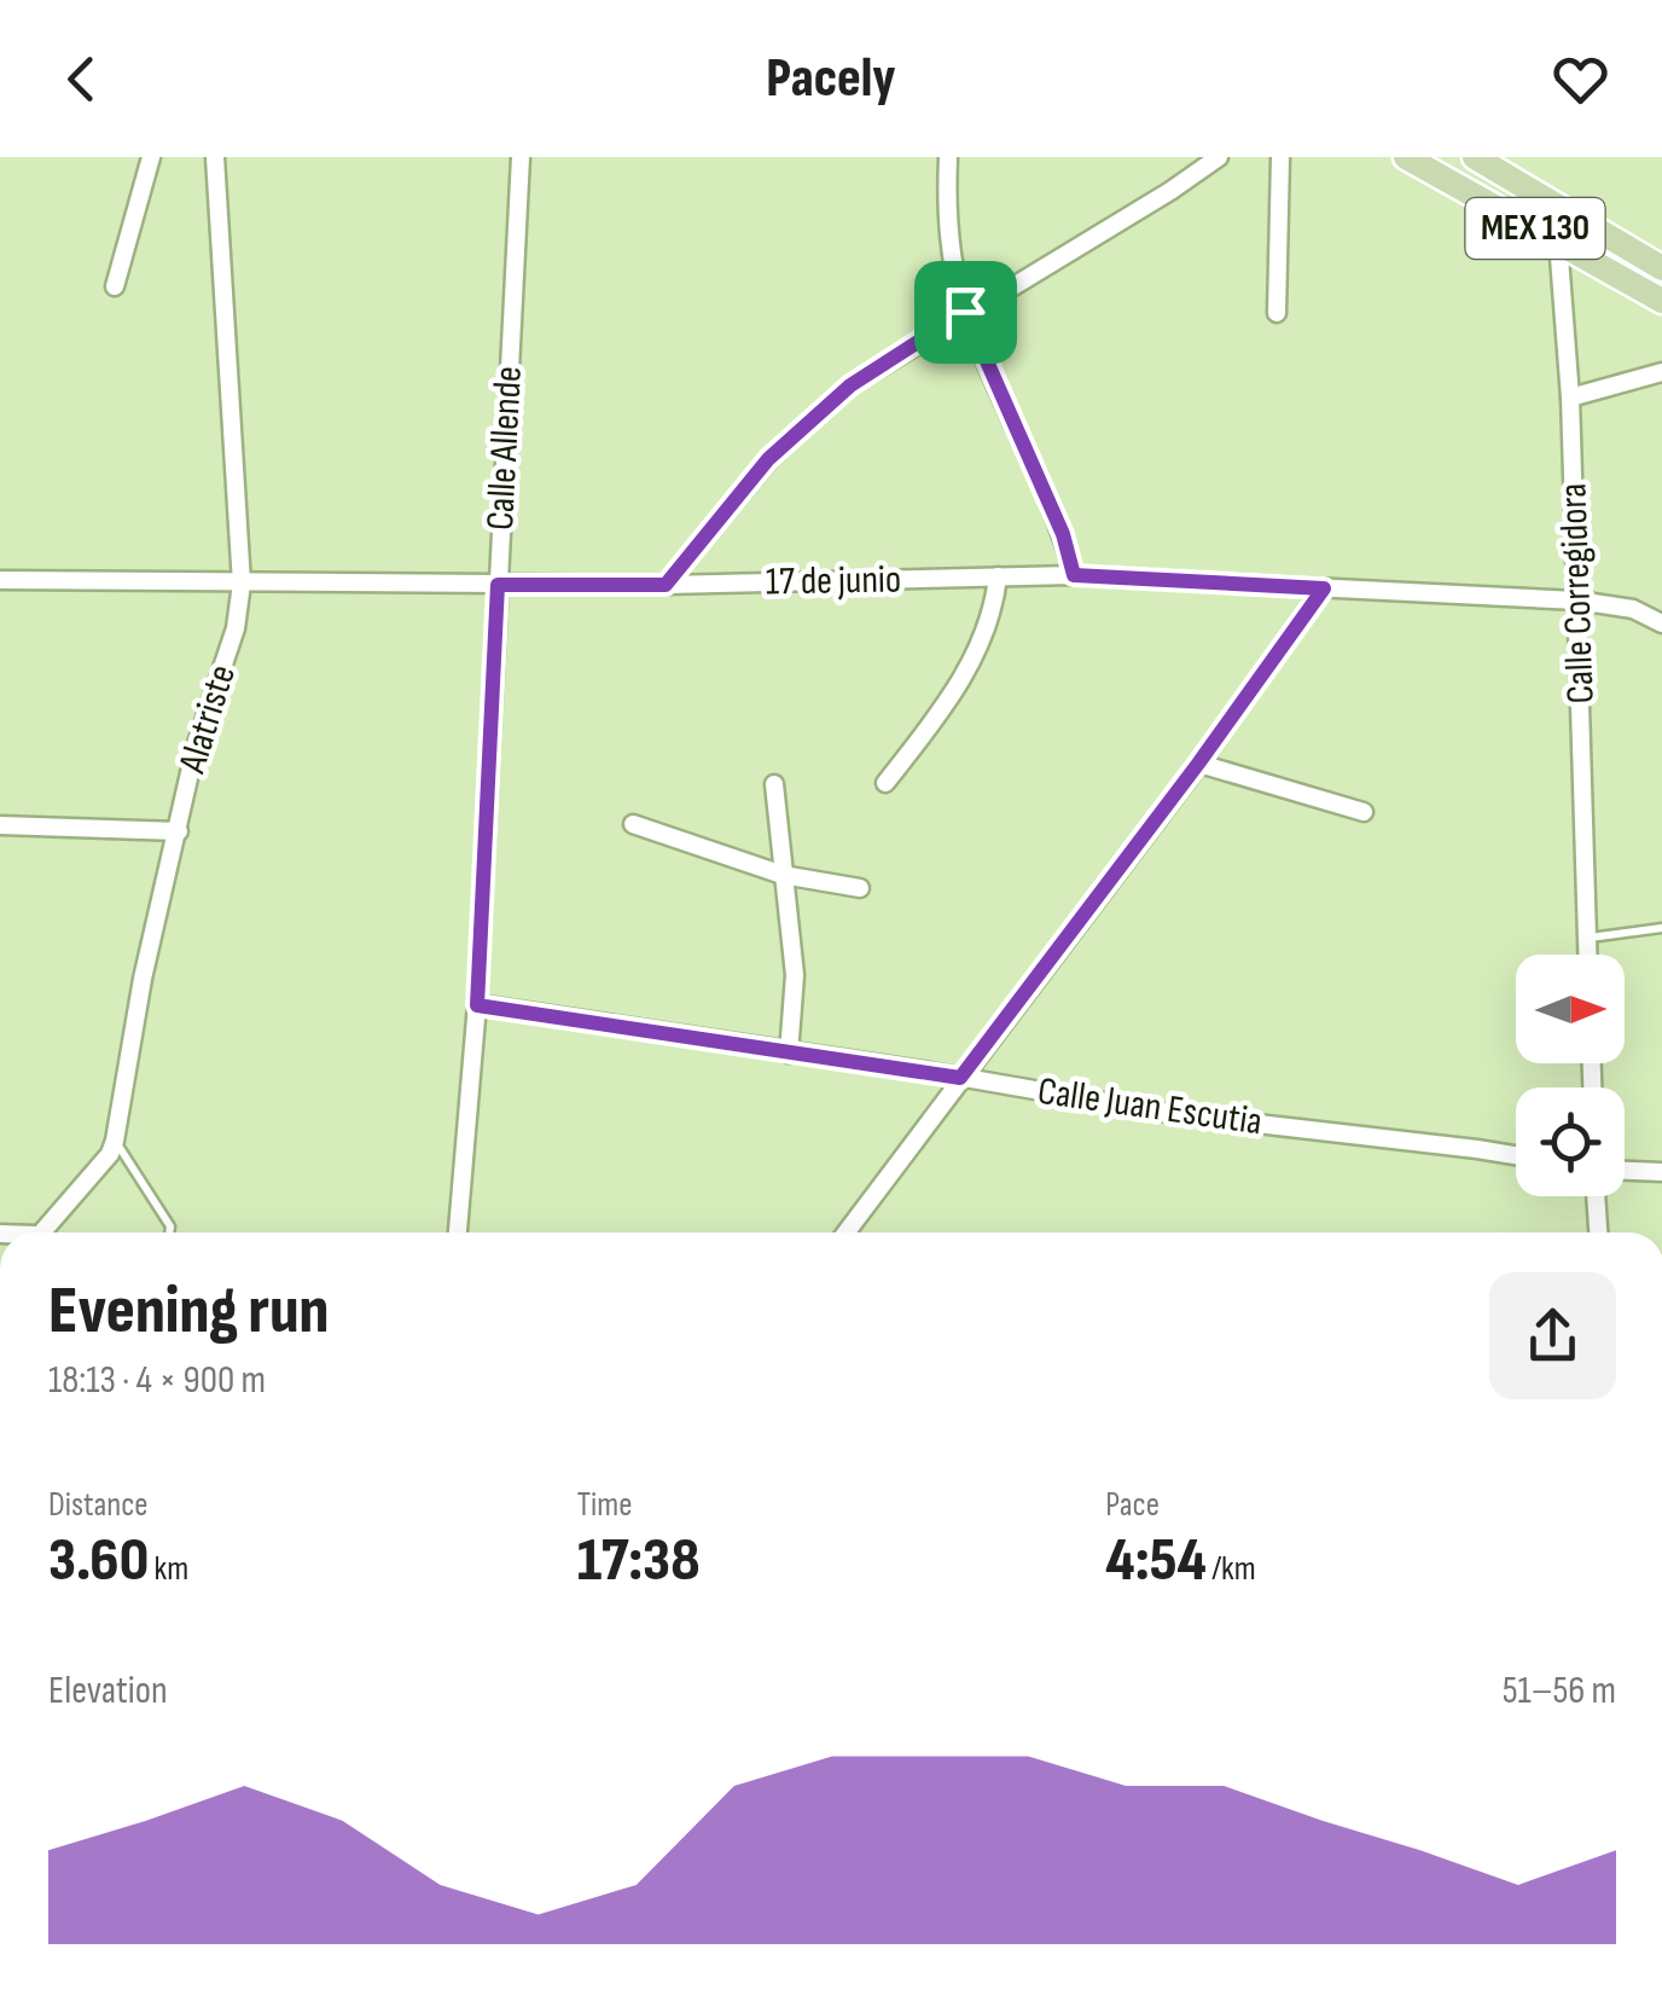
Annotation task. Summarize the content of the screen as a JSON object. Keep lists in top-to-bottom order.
{
  "streets": {
    "main road": ["MEX 130"],
    "street": [
      "Calle Allende",
      "17 de junio",
      "Calle Corregidora",
      "Alatriste",
      "Calle Juan Escutia"
    ]
  },
  "crossings": [
    ["MEX 130", "Calle Corregidora"],
    ["Calle Allende", "17 de junio"],
    ["Calle Allende", "Calle Juan Escutia"],
    ["17 de junio", "Calle Corregidora"],
    ["17 de junio", "Alatriste"]
  ],
  "north": "right",
  "page": {
    "header": "Pacely",
    "heading": ["Evening run", "18:13 · 4 × 900 m"],
    "stats": [
      ["Distance", "3.60 km"],
      ["Time", "17:38"],
      ["Pace", "4:54 /km"]
    ],
    "chart": ["Elevation", "51–56 m"]
  }
}
